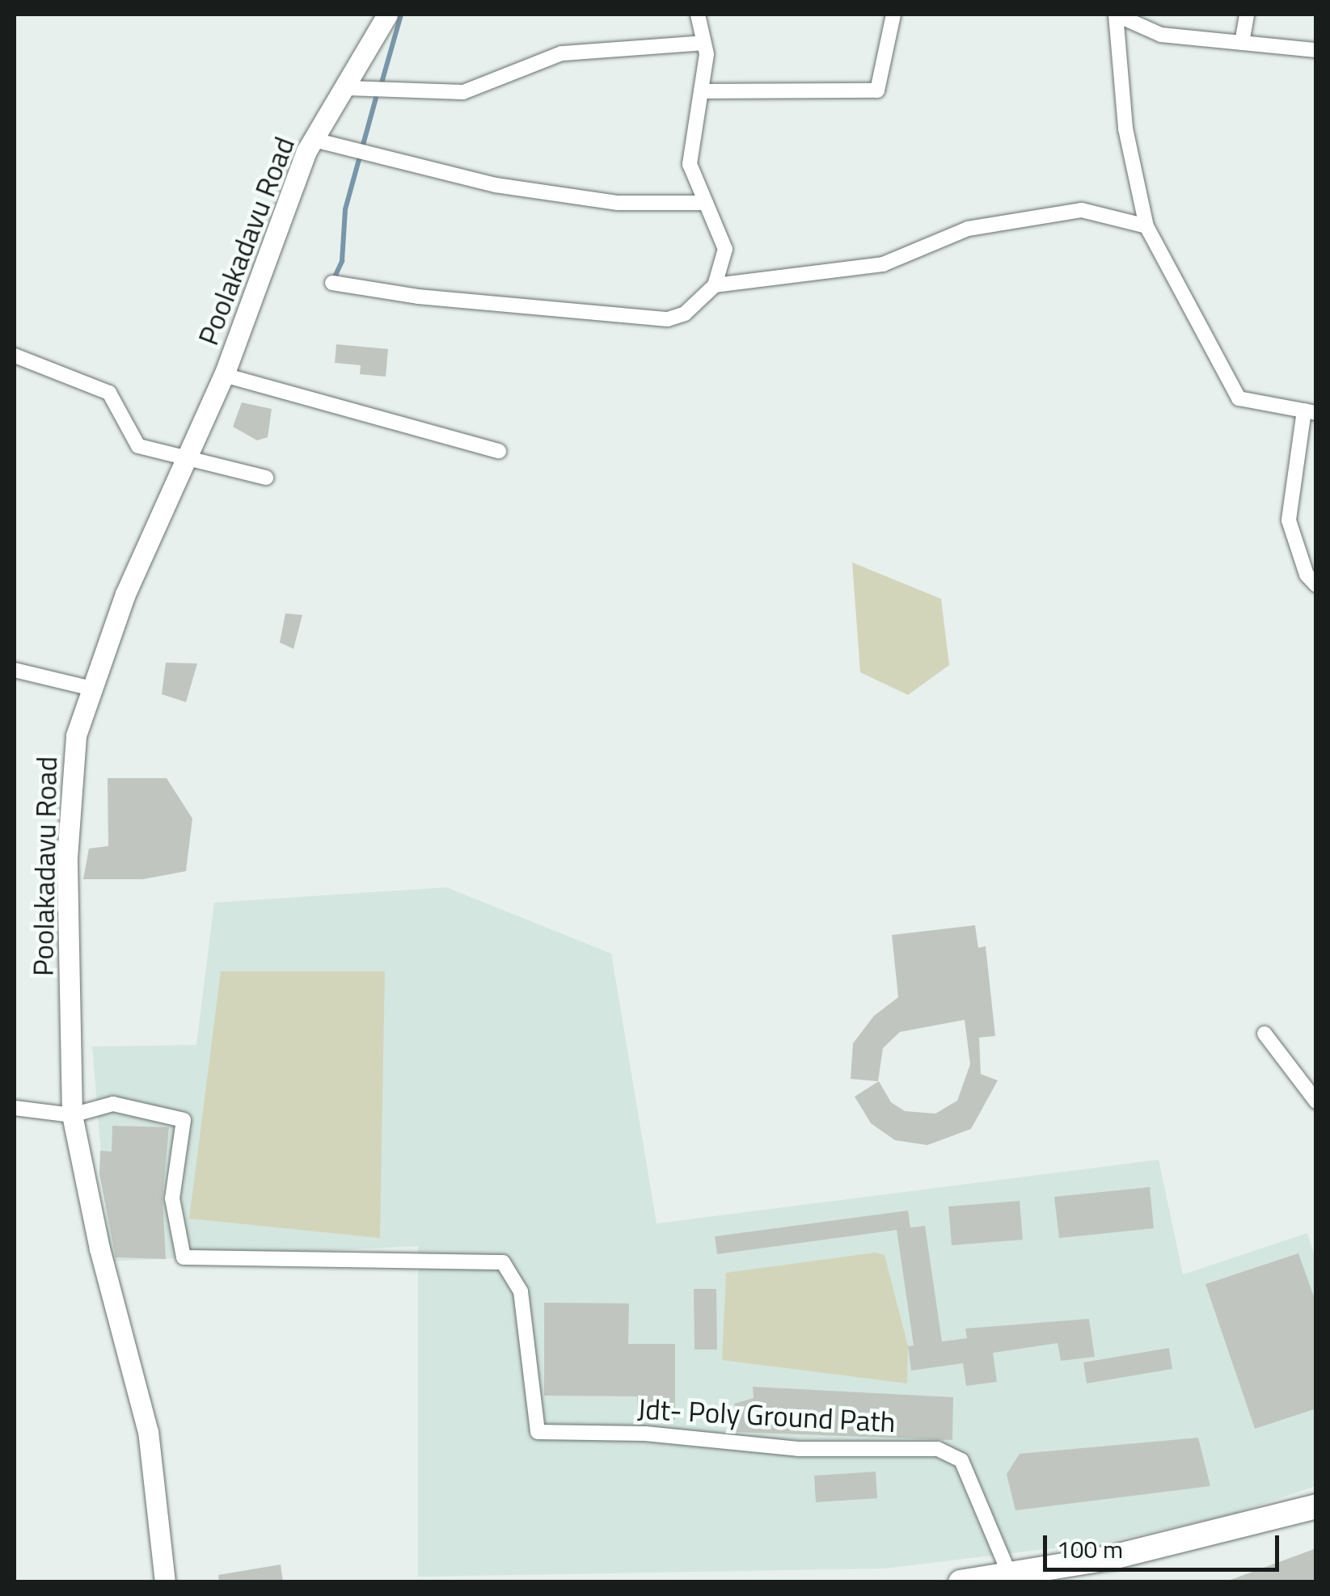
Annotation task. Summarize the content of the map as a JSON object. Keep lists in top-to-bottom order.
{
  "streets": {
    "street": ["Poolakadavu Road", "Jdt- Poly Ground Path"]
  },
  "crossings": [
    ["Poolakadavu Road", "Jdt- Poly Ground Path"]
  ],
  "scale_bar": "100 m"
}
